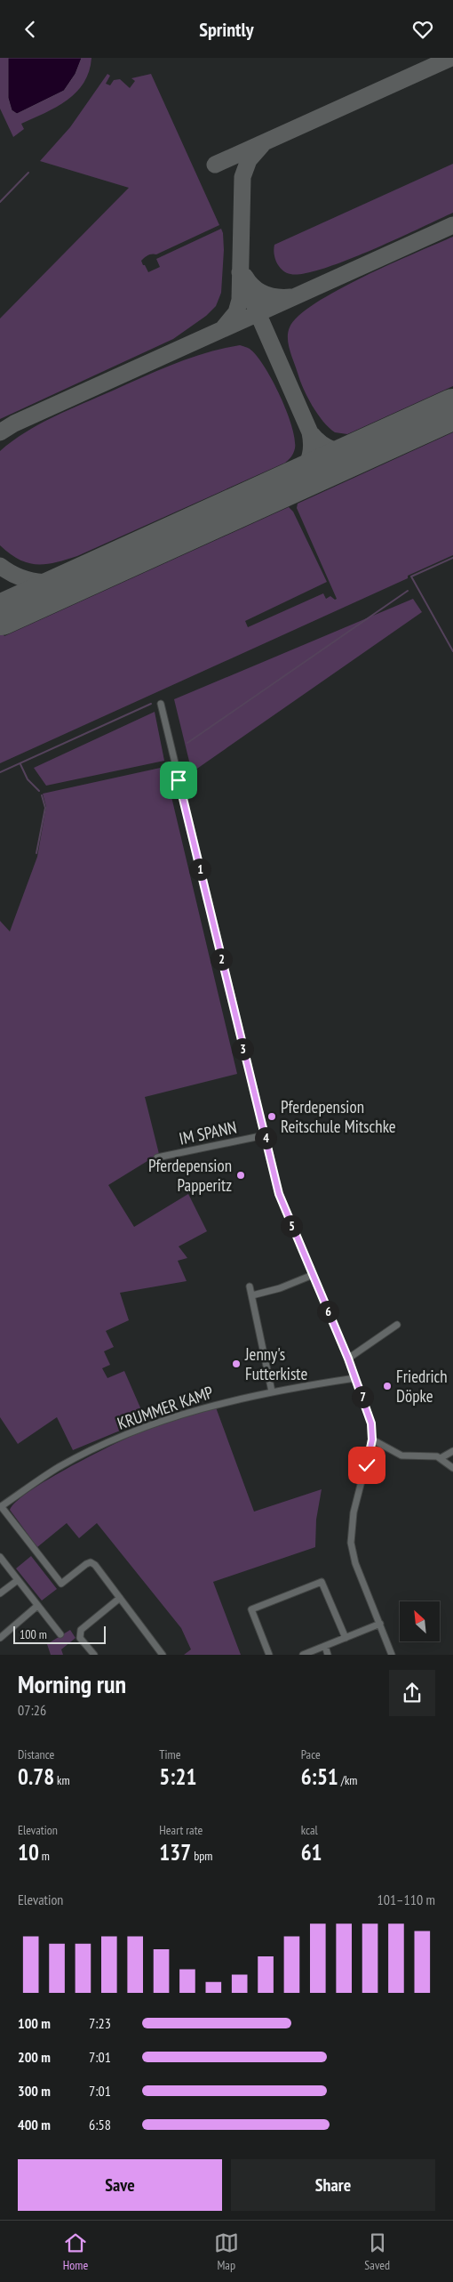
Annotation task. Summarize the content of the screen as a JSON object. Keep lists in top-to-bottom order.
{
  "streets": {
    "street": ["IM SPANN", "KRUMMER KAMP"]
  },
  "places": [
    "Pferdepension Reitschule Mitschke",
    "Pferdepension Papperitz",
    "Jenny's Futterkiste",
    "Friedrich Döpke"
  ],
  "scale_bar": "100 m",
  "north": "top left",
  "page": {
    "header": "Sprintly",
    "pins": [
      "1",
      "2",
      "3",
      "4",
      "5",
      "6",
      "7"
    ],
    "scale": "100 m",
    "heading": ["Morning run", "07:26"],
    "stats": [
      ["Distance", "0.78 km"],
      ["Time", "5:21"],
      ["Pace", "6:51 /km"],
      ["Elevation", "10 m"],
      ["Heart rate", "137 bpm"],
      ["kcal", "61"]
    ],
    "chart": ["Elevation", "101–110 m"],
    "list": [
      {
        "name": "100 m",
        "note": "7:23"
      },
      {
        "name": "200 m",
        "note": "7:01"
      },
      {
        "name": "300 m",
        "note": "7:01"
      },
      {
        "name": "400 m",
        "note": "6:58"
      }
    ],
    "buttons": ["Save", "Share"],
    "tabs": ["Home", "Map", "Saved"]
  }
}
